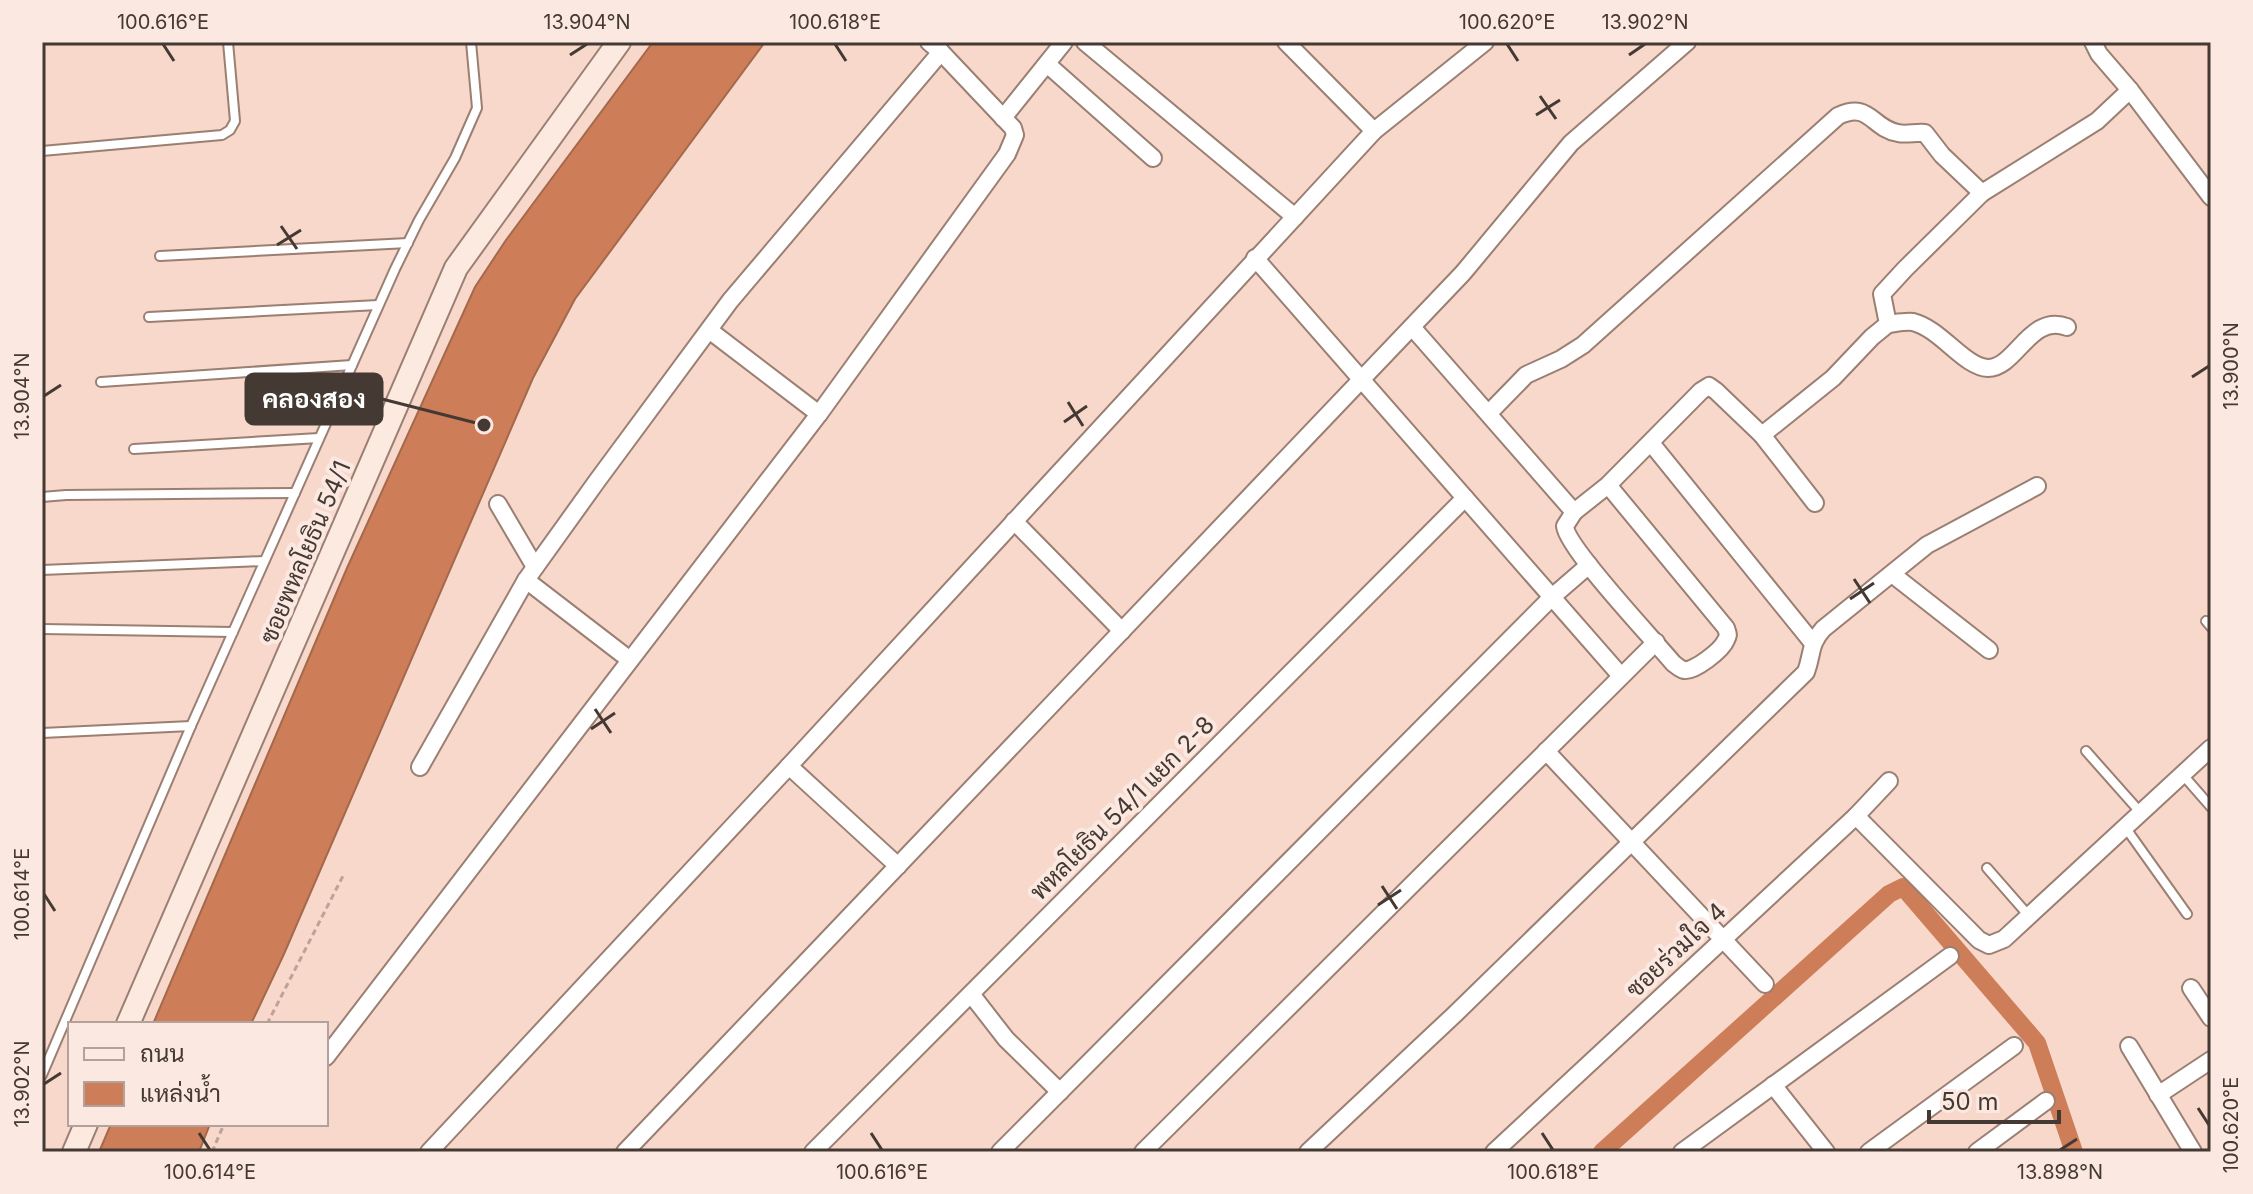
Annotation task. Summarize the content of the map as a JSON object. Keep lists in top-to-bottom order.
{
  "streets": {
    "street": ["ซอยพหลโยธิน 54/1", "พหลโยธิน 54/1 แยก 2-8", "ซอยร่วมใจ 4"]
  },
  "places": ["คลองสอง"],
  "legend": ["ถนน", "แหล่งน้ำ"],
  "scale_bar": "50 m",
  "coordinates": [
    "100.616°E",
    "13.904°N",
    "100.618°E",
    "100.620°E",
    "13.902°N",
    "13.900°N",
    "100.614°E",
    "13.898°N"
  ]
}
